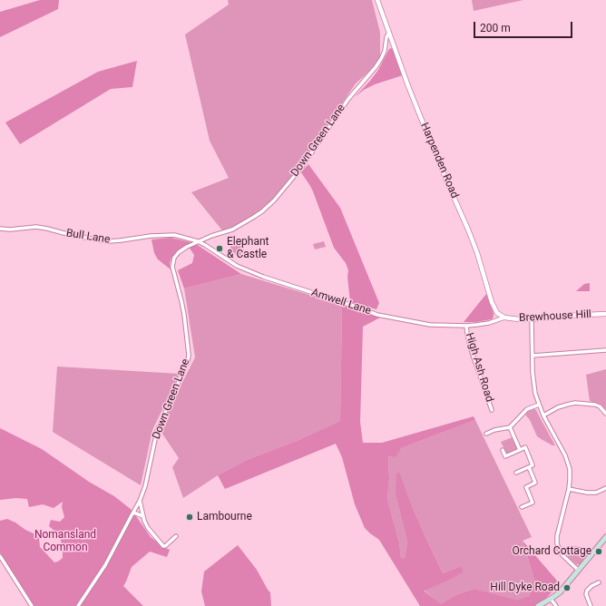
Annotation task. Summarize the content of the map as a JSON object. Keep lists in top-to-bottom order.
{
  "streets": {
    "street": [
      "Down Green Lane",
      "Harpenden Road",
      "Bull Lane",
      "Amwell Lane",
      "Brewhouse Hill",
      "High Ash Road"
    ]
  },
  "crossings": [
    ["Down Green Lane", "Harpenden Road"],
    ["Down Green Lane", "Bull Lane"],
    ["Down Green Lane", "Amwell Lane"],
    ["Harpenden Road", "Amwell Lane"],
    ["Harpenden Road", "Brewhouse Hill"],
    ["Bull Lane", "Amwell Lane"],
    ["Amwell Lane", "Brewhouse Hill"],
    ["Amwell Lane", "High Ash Road"]
  ],
  "parks": ["Nomansland Common"],
  "places": [
    "Elephant & Castle",
    "Lambourne",
    "Orchard Cottage",
    "Hill Dyke Road"
  ],
  "scale_bar": "200 m"
}
